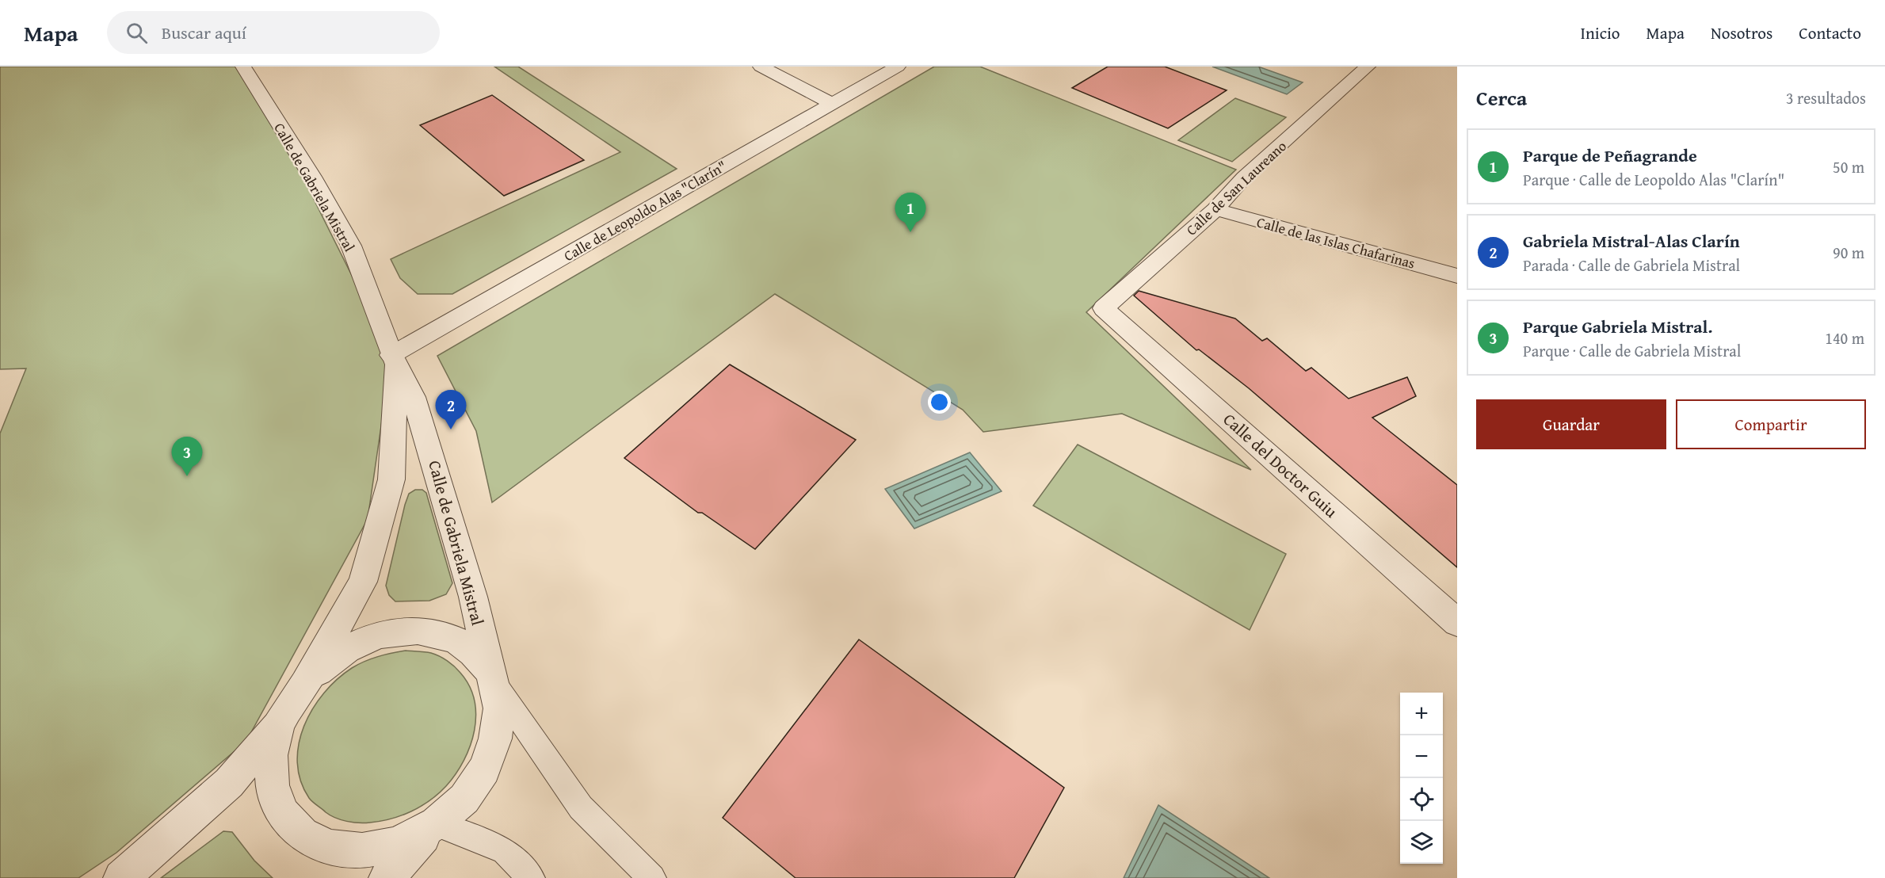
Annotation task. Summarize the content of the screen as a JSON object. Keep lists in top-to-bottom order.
{
  "streets": {
    "street": [
      "Calle de Gabriela Mistral",
      "Calle de San Laureano",
      "Calle de Leopoldo Alas \"Clarín\"",
      "Calle de las Islas Chafarinas",
      "Calle del Doctor Guiu"
    ]
  },
  "crossings": [
    ["Calle de Gabriela Mistral", "Calle de Leopoldo Alas \"Clarín\""],
    ["Calle de San Laureano", "Calle de las Islas Chafarinas"],
    ["Calle de San Laureano", "Calle del Doctor Guiu"]
  ],
  "page": {
    "header": "Mapa",
    "search": "Buscar aquí",
    "nav": [
      "Inicio",
      "Mapa",
      "Nosotros",
      "Contacto"
    ],
    "heading": ["Cerca", "3 resultados"],
    "list": [
      {
        "mark": "1",
        "name": "Parque de Peñagrande",
        "note": "Parque · Calle de Leopoldo Alas \"Clarín\"",
        "value": "50 m"
      },
      {
        "mark": "2",
        "name": "Gabriela Mistral-Alas Clarín",
        "note": "Parada · Calle de Gabriela Mistral",
        "value": "90 m"
      },
      {
        "mark": "3",
        "name": "Parque Gabriela Mistral.",
        "note": "Parque · Calle de Gabriela Mistral",
        "value": "140 m"
      }
    ],
    "pins": ["1", "2", "3"],
    "buttons": ["Guardar", "Compartir"],
    "map_buttons": ["+", "−"]
  }
}
